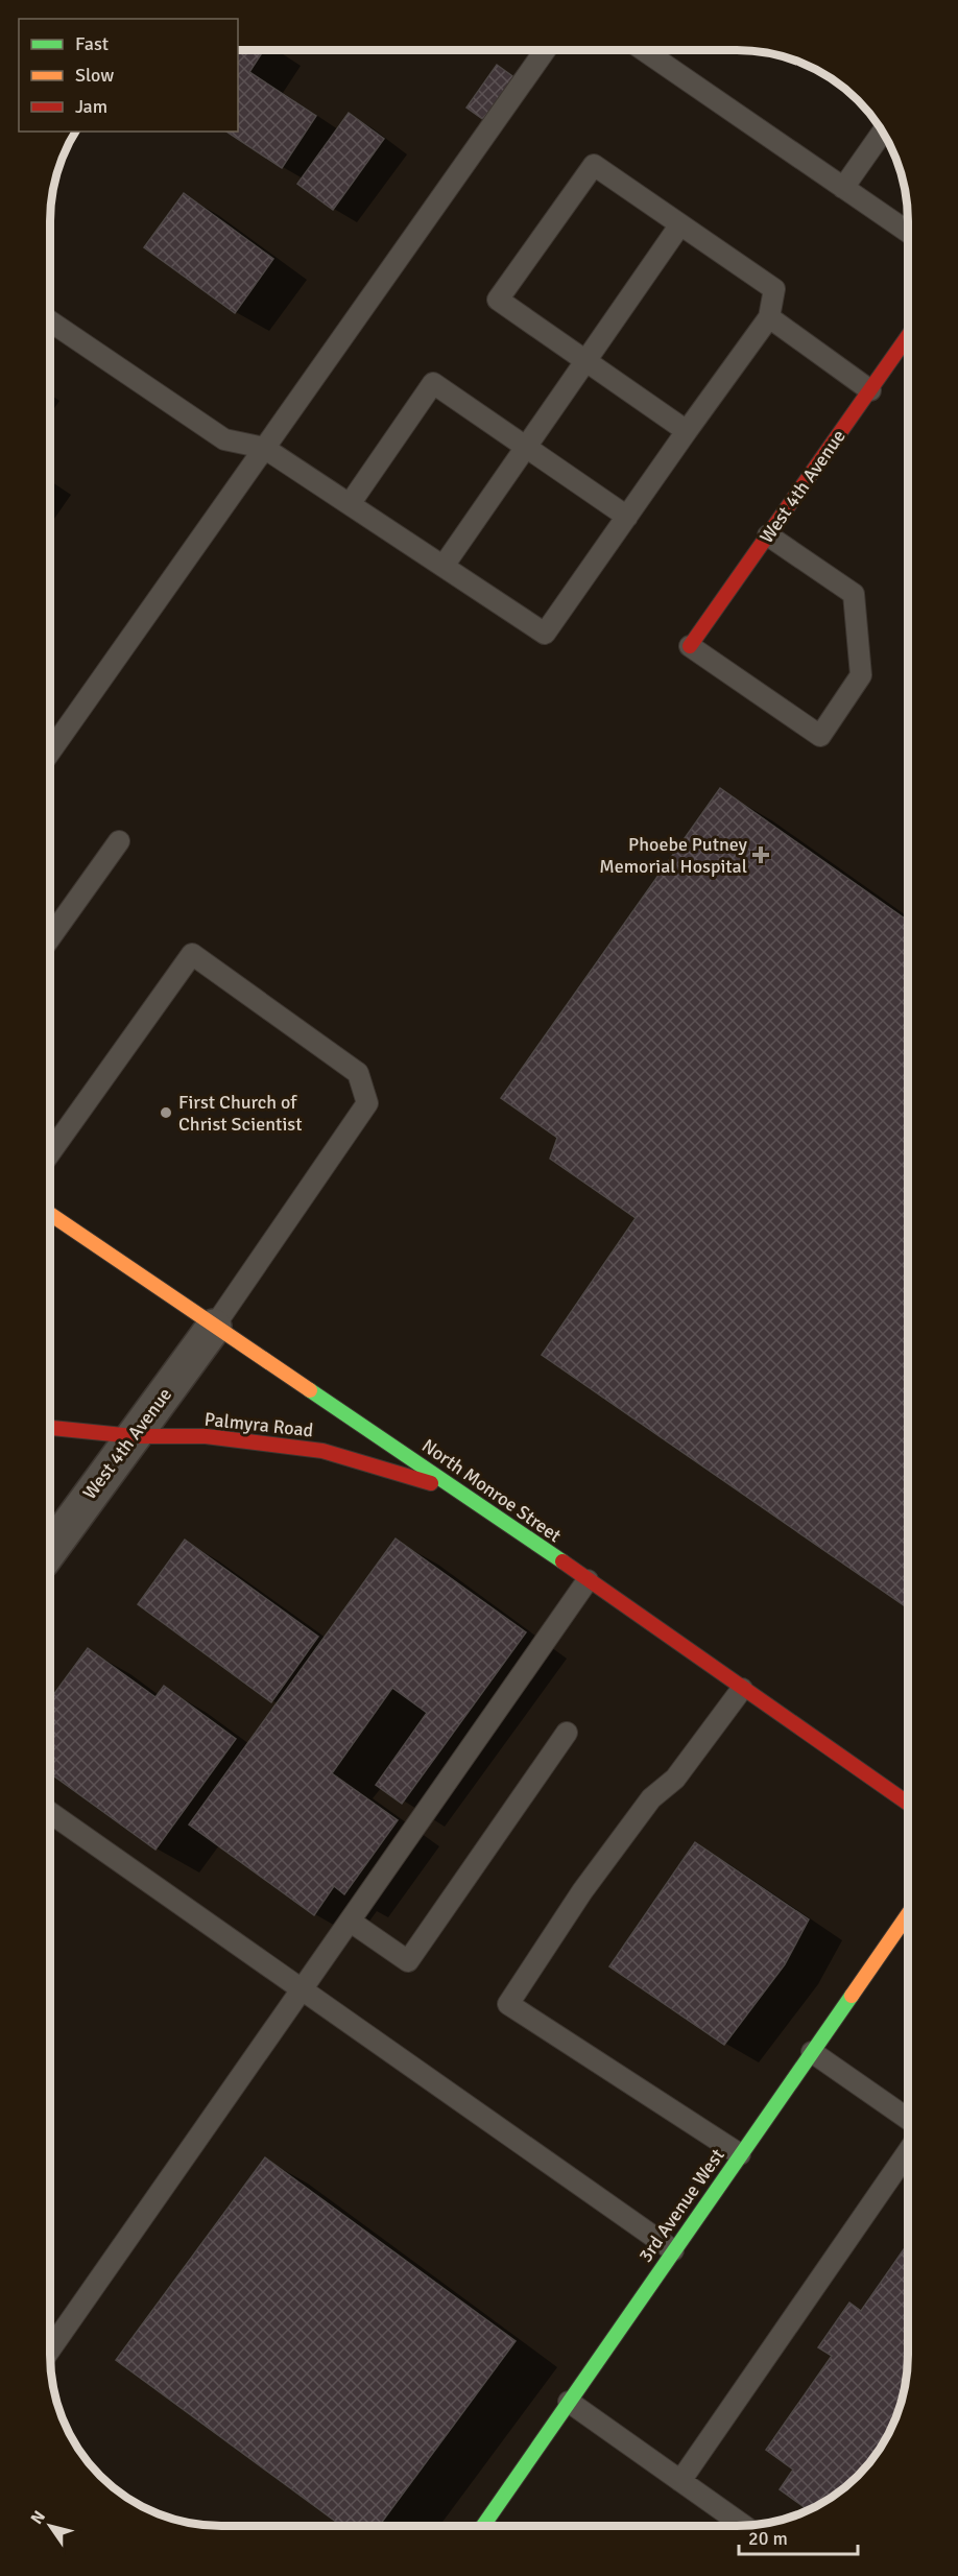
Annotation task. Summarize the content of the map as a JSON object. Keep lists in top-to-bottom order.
{
  "streets": {
    "street": [
      "West 4th Avenue",
      "Palmyra Road",
      "North Monroe Street",
      "3rd Avenue West"
    ]
  },
  "crossings": [
    ["West 4th Avenue", "Palmyra Road"],
    ["West 4th Avenue", "North Monroe Street"],
    ["Palmyra Road", "North Monroe Street"]
  ],
  "places": {
    "health": ["Phoebe Putney Memorial Hospital"],
    "other": ["First Church of Christ Scientist"]
  },
  "legend": ["Fast", "Slow", "Jam"],
  "scale_bar": "20 m",
  "north": "top left"
}
